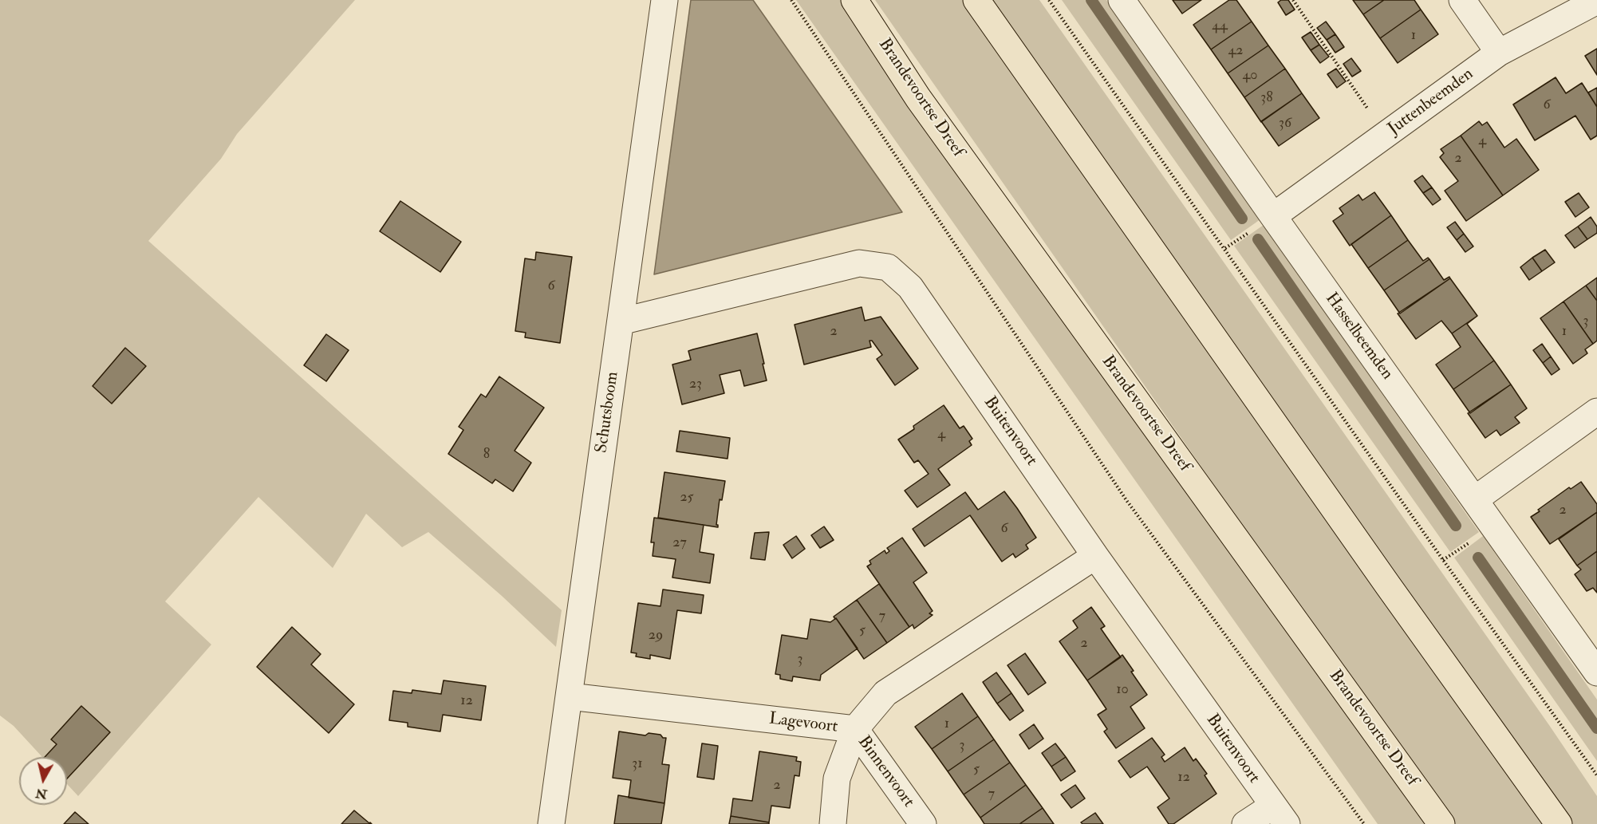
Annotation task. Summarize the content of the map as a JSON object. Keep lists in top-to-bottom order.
{
  "streets": {
    "main road": ["Brandevoortse Dreef"],
    "street": [
      "Juttenbeemden",
      "Hasselbeemden",
      "Schutsboom",
      "Buitenvoort",
      "Lagevoort",
      "Binnenvoort"
    ]
  },
  "crossings": [
    ["Juttenbeemden", "Hasselbeemden"],
    ["Schutsboom", "Buitenvoort"],
    ["Schutsboom", "Lagevoort"],
    ["Buitenvoort", "Lagevoort"],
    ["Lagevoort", "Binnenvoort"]
  ],
  "house_numbers": [
    "44",
    "1",
    "42",
    "40",
    "38",
    "6",
    "36",
    "4",
    "2",
    "6",
    "3",
    "2",
    "1",
    "23",
    "4",
    "8",
    "25",
    "2",
    "6",
    "27",
    "7",
    "5",
    "29",
    "2",
    "3",
    "10",
    "12",
    "1",
    "3",
    "31",
    "5",
    "12",
    "2",
    "7"
  ],
  "north": "bottom"
}
